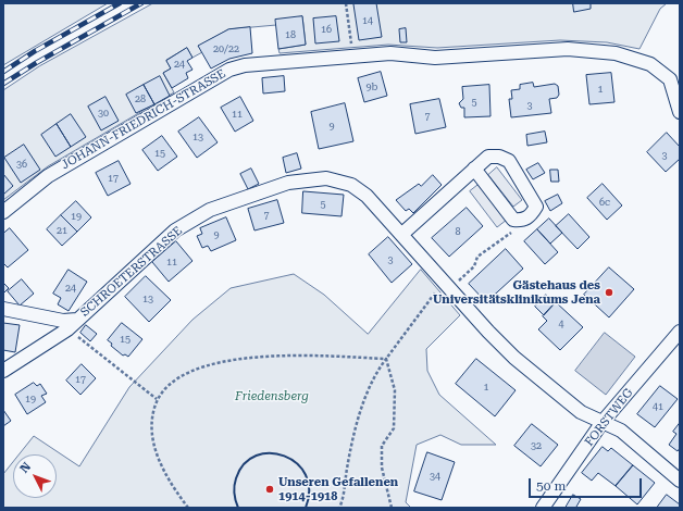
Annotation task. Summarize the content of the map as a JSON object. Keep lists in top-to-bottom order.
{
  "streets": {
    "street": ["JOHANN-FRIEDRICH-STRASSE", "SCHROETERSTRASSE", "FORSTWEG"]
  },
  "crossings": [
    ["SCHROETERSTRASSE", "FORSTWEG"]
  ],
  "parks": ["Friedensberg"],
  "places": ["Gästehaus des Universitätsklinikums Jena", "Unseren Gefallenen 1914-1918"],
  "house_numbers": [
    "14",
    "16",
    "18",
    "20/22",
    "24",
    "9b",
    "1",
    "28",
    "5",
    "3",
    "30",
    "11",
    "7",
    "9",
    "13",
    "15",
    "3",
    "36",
    "17",
    "6c",
    "5",
    "7",
    "19",
    "21",
    "8",
    "9",
    "3",
    "11",
    "24",
    "13",
    "4",
    "15",
    "17",
    "1",
    "19",
    "41",
    "32",
    "34"
  ],
  "scale_bar": "50 m",
  "north": "top left"
}
